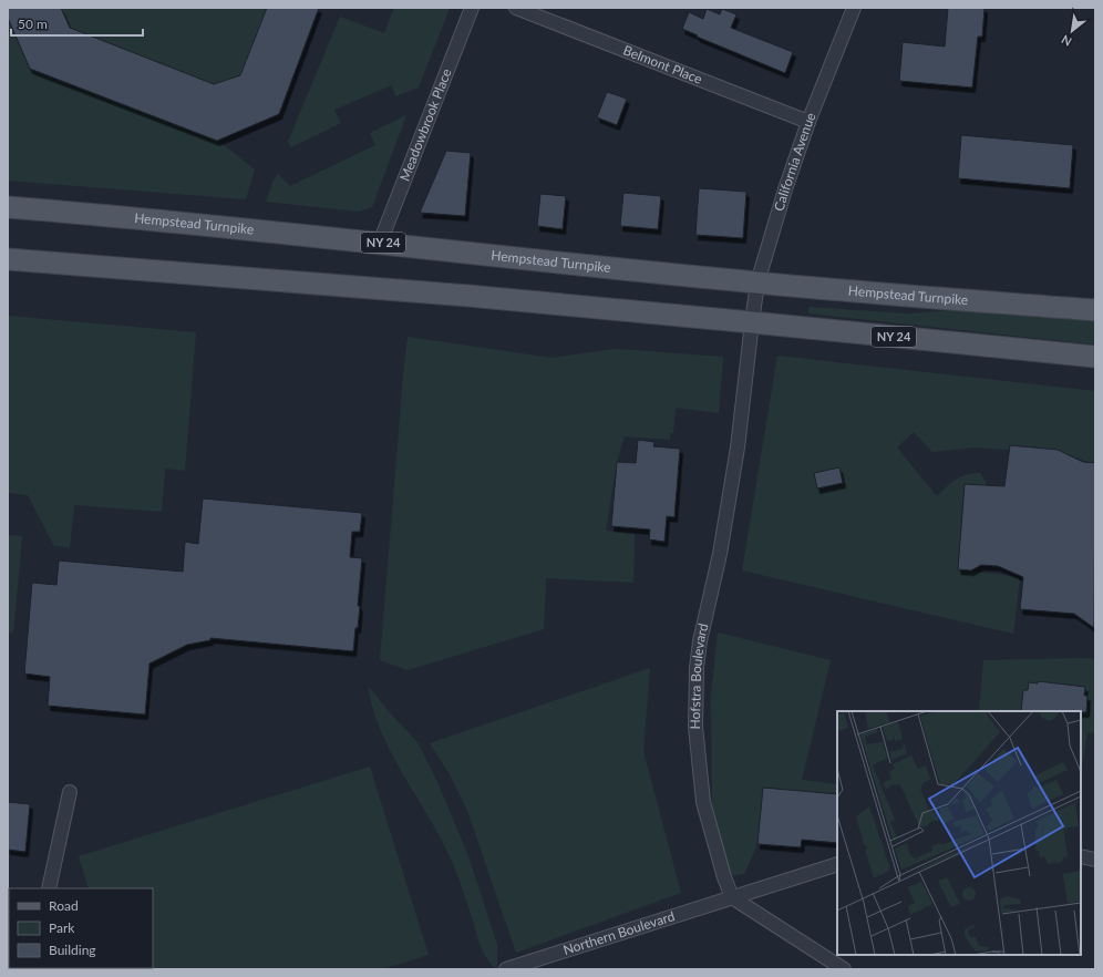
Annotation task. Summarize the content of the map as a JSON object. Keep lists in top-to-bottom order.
{
  "streets": {
    "main road": ["Hempstead Turnpike", "NY 24"],
    "street": [
      "Belmont Place",
      "Meadowbrook Place",
      "California Avenue",
      "Hofstra Boulevard",
      "Northern Boulevard"
    ]
  },
  "crossings": [
    ["Belmont Place", "California Avenue"],
    ["Meadowbrook Place", "Hempstead Turnpike"],
    ["California Avenue", "Hempstead Turnpike"],
    ["California Avenue", "NY 24"],
    ["California Avenue", "Hofstra Boulevard"],
    ["NY 24", "Hofstra Boulevard"],
    ["Hofstra Boulevard", "Northern Boulevard"]
  ],
  "legend": ["Road", "Park", "Building"],
  "scale_bar": "50 m",
  "north": "bottom left"
}
